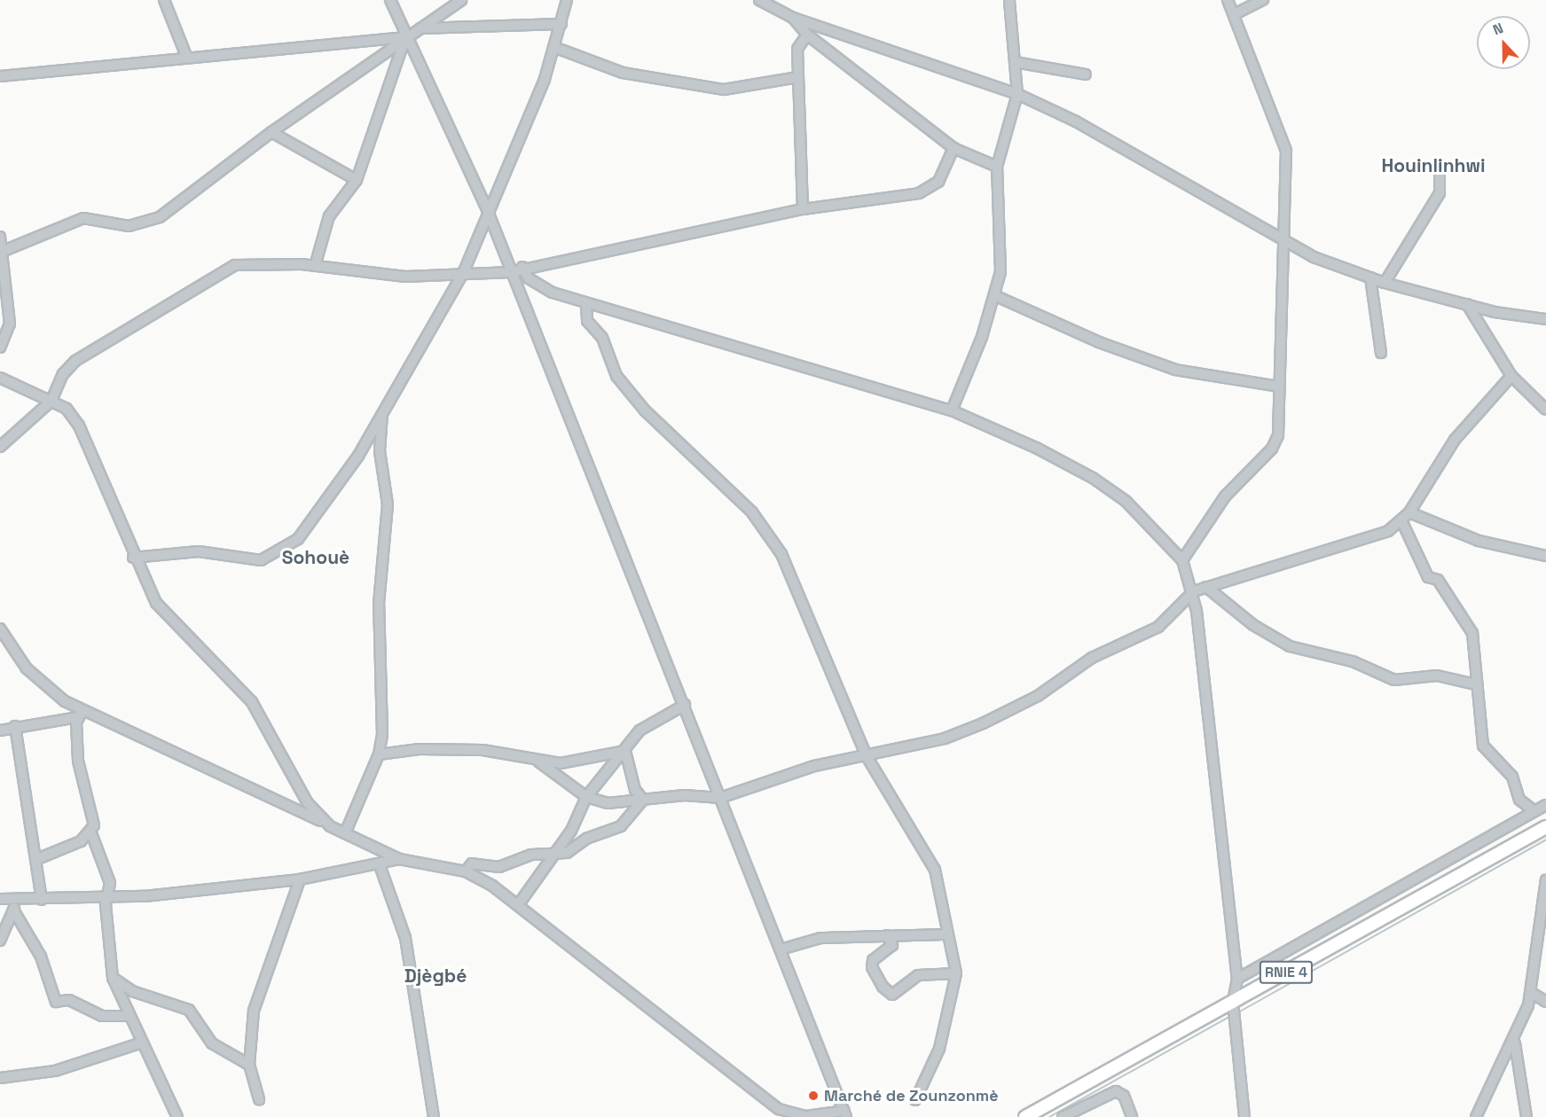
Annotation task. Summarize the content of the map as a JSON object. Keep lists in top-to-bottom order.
{
  "streets": {
    "main road": ["RNIE 4"]
  },
  "districts": ["Houinlinhwi", "Sohouè", "Djègbé"],
  "places": ["Marché de Zounzonmè"],
  "north": "top"
}
